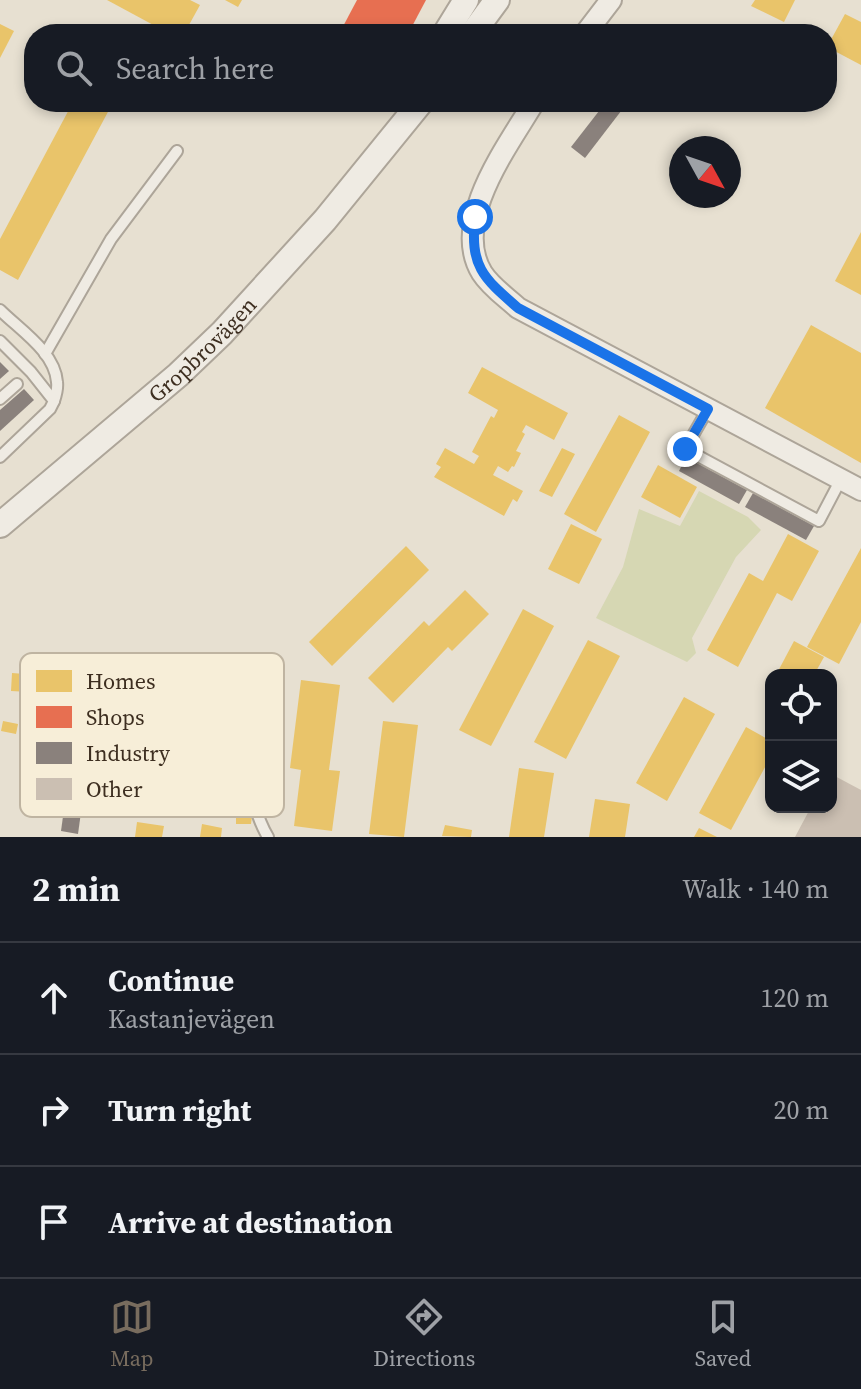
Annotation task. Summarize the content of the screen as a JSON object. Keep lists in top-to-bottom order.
{
  "streets": {
    "street": ["Gropbrovägen"]
  },
  "legend": [
    "Homes",
    "Shops",
    "Industry",
    "Other"
  ],
  "north": "bottom right",
  "page": {
    "search": "Search here",
    "heading": ["2 min", "Walk · 140 m"],
    "list": [
      ["Continue", "Kastanjevägen", "120 m"],
      ["Turn right", "20 m"],
      "Arrive at destination"
    ],
    "nav": ["Map", "Directions", "Saved"]
  }
}
